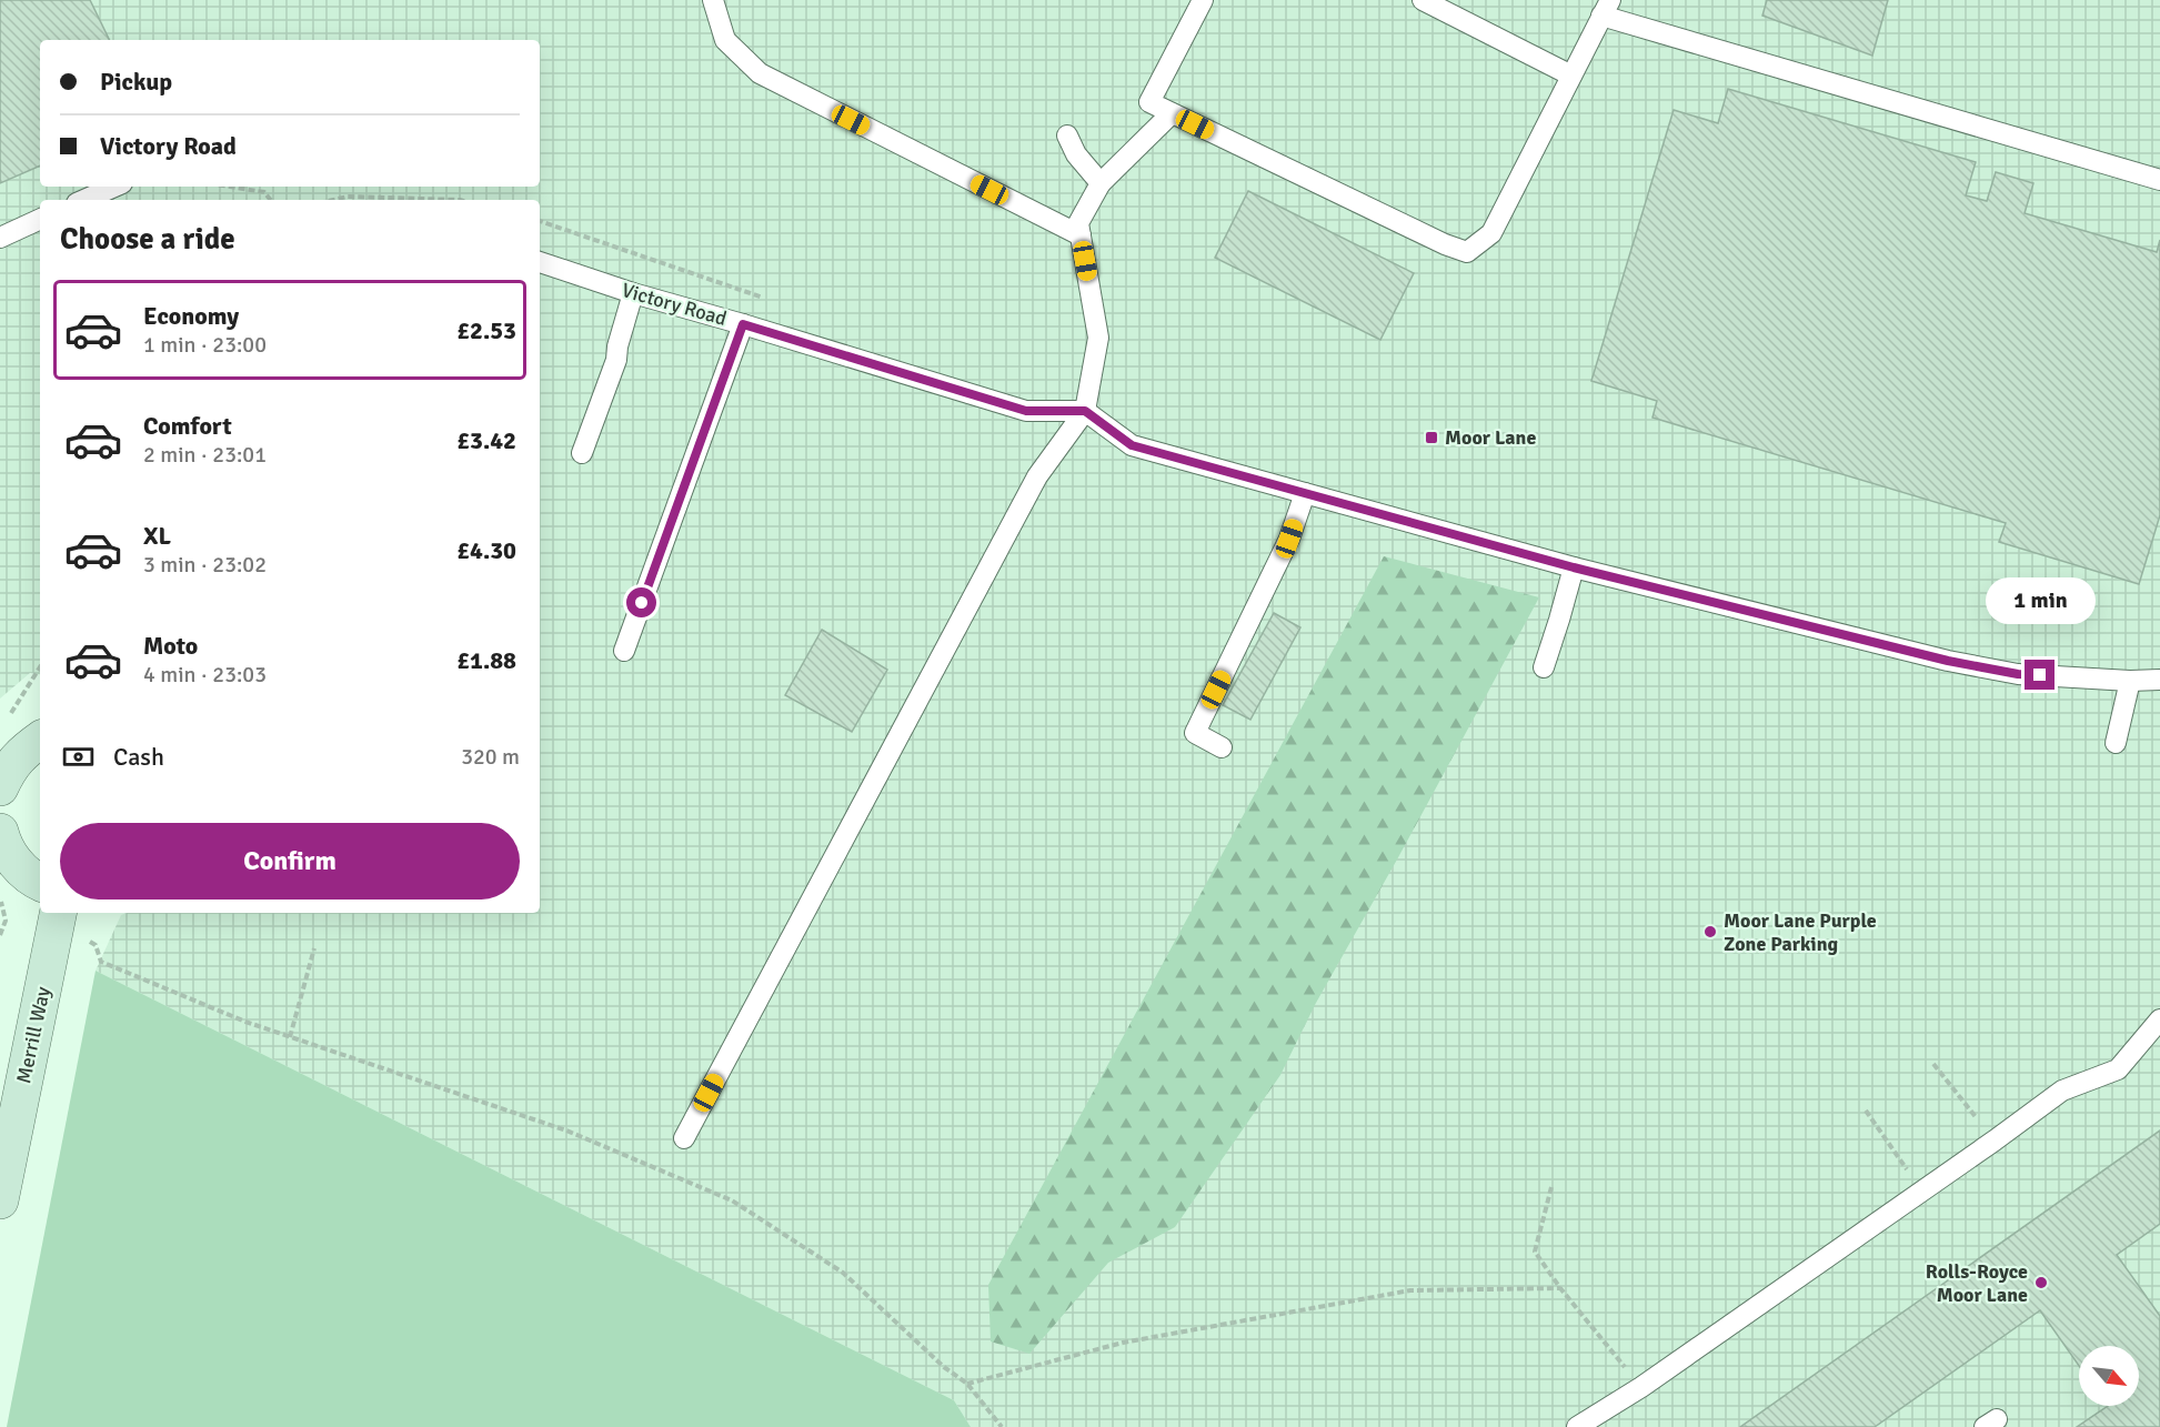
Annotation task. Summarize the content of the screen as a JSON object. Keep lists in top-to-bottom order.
{
  "streets": {
    "street": ["Merrill Way"],
    "lane": ["Victory Road"]
  },
  "places": {
    "transit": ["Moor Lane"],
    "other": ["Moor Lane Purple Zone Parking", "Rolls-Royce Moor Lane"]
  },
  "north": "bottom right",
  "page": {
    "banner": ["Pickup", "Victory Road"],
    "heading": "Choose a ride",
    "list": [
      {
        "name": "Economy",
        "note": "1 min · 23:00",
        "value": "£2.53"
      },
      {
        "name": "Comfort",
        "note": "2 min · 23:01",
        "value": "£3.42"
      },
      {
        "name": "XL",
        "note": "3 min · 23:02",
        "value": "£4.30"
      },
      {
        "name": "Moto",
        "note": "4 min · 23:03",
        "value": "£1.88"
      }
    ],
    "bubble": "1 min",
    "pay": ["Cash", "320 m"],
    "buttons": "Confirm"
  }
}
